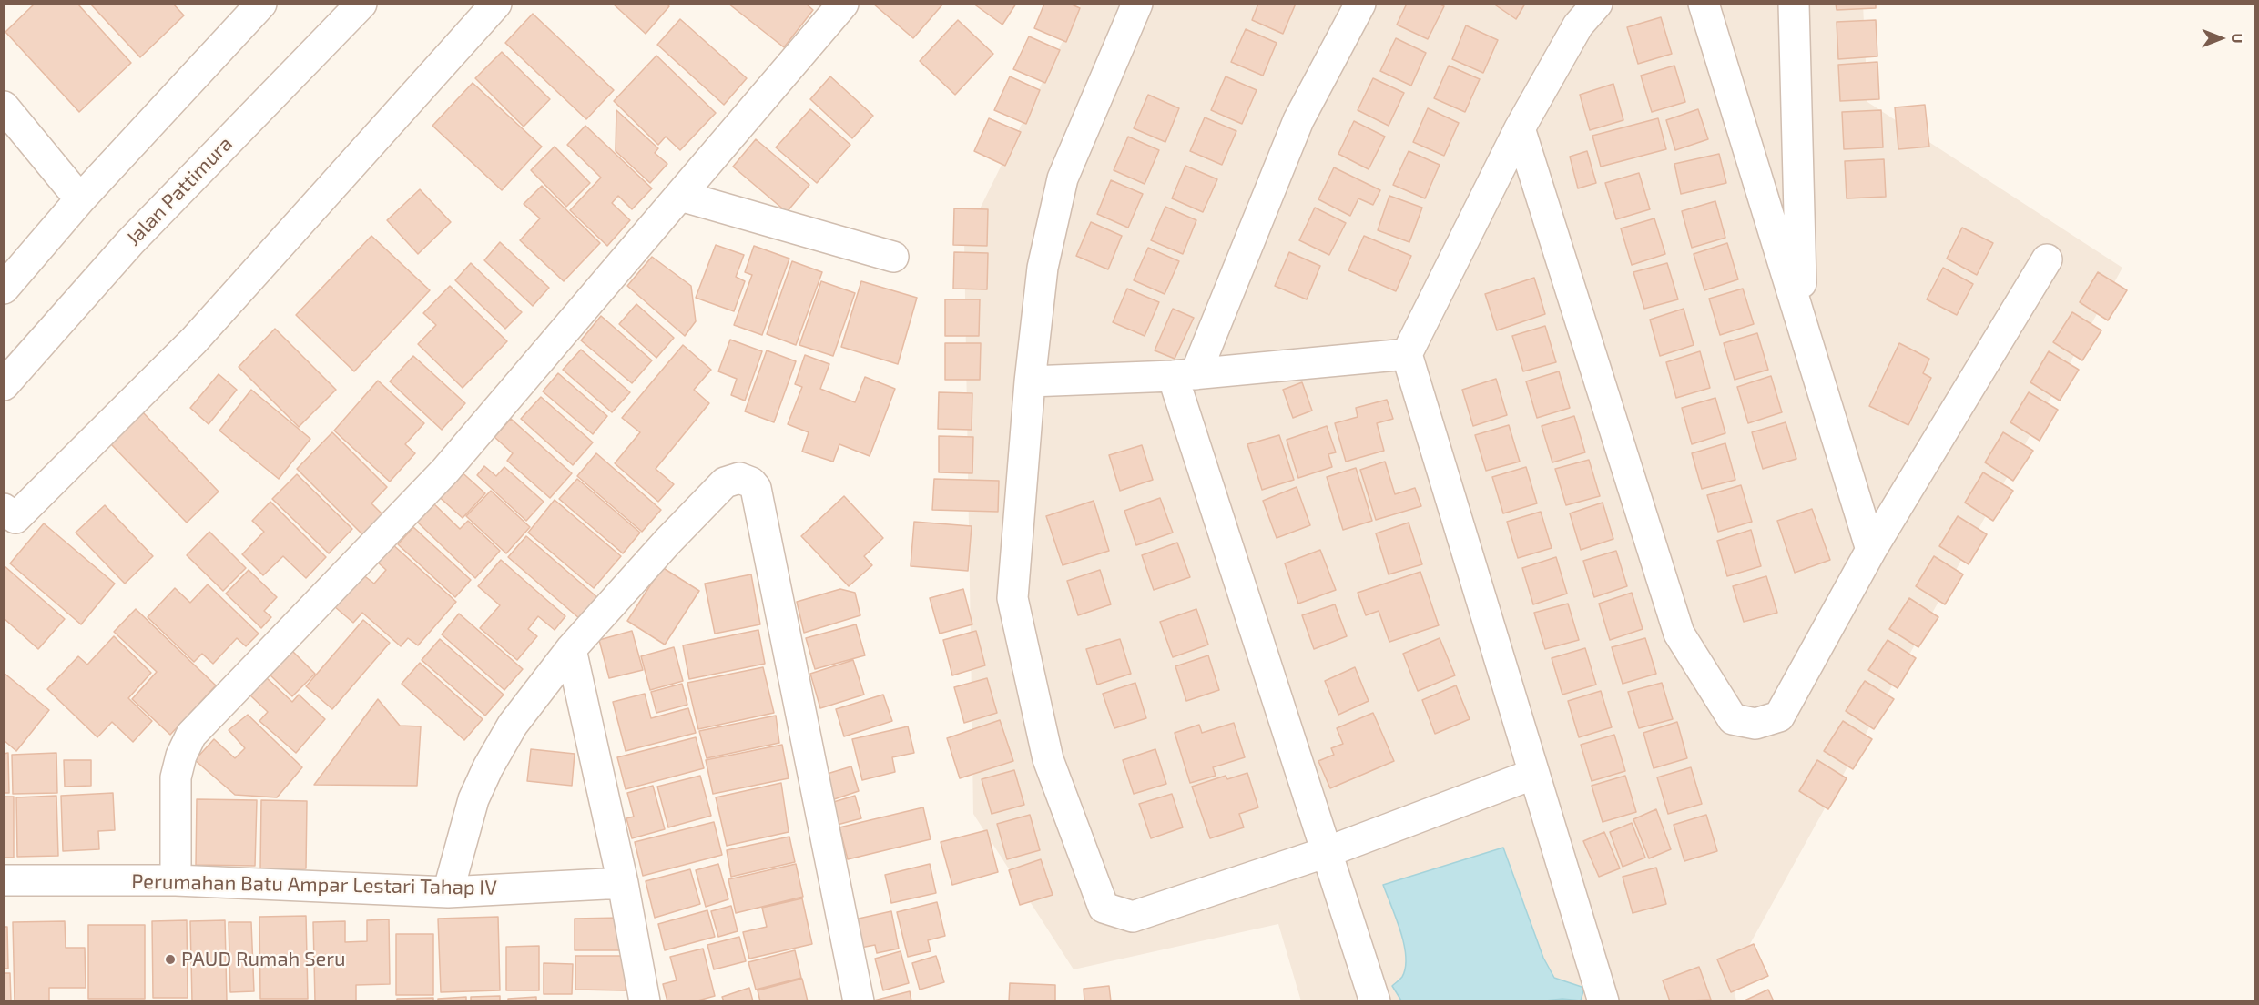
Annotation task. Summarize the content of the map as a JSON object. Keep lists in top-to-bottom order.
{
  "streets": {
    "street": ["Jalan Pattimura", "Perumahan Batu Ampar Lestari Tahap IV"]
  },
  "places": ["PAUD Rumah Seru"],
  "north": "right"
}
